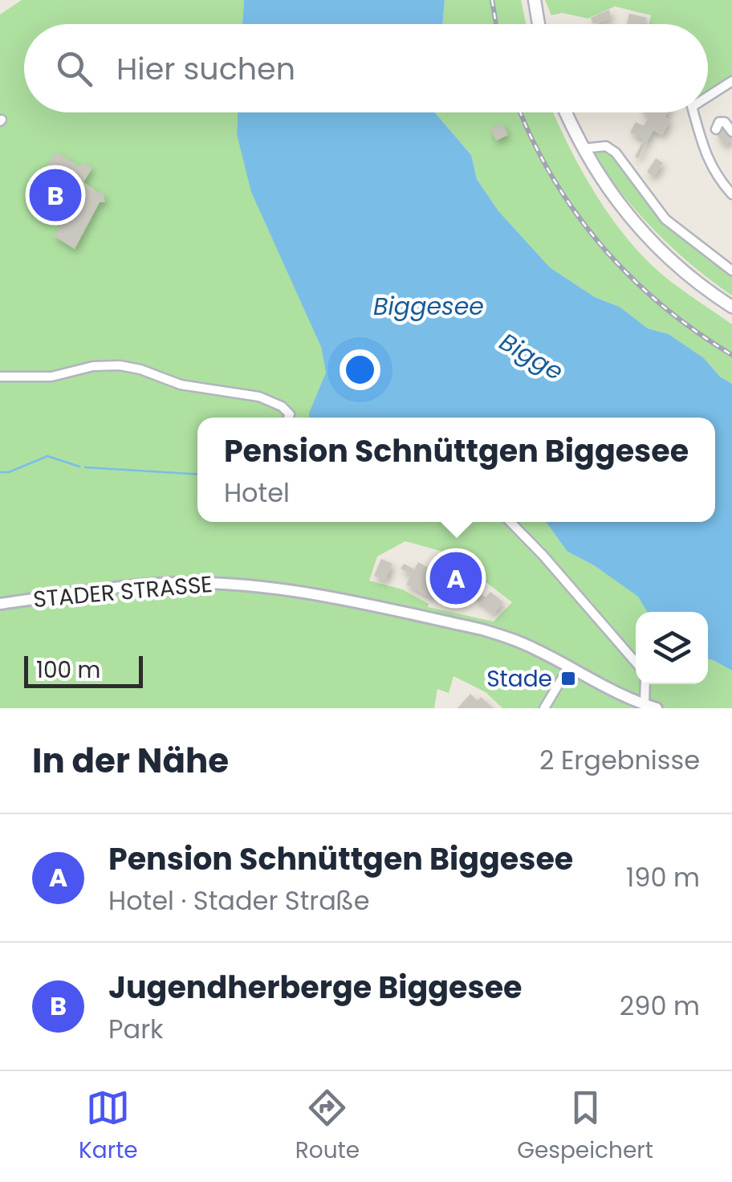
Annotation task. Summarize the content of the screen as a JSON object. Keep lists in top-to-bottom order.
{
  "streets": {
    "street": ["STADER STRASSE"]
  },
  "water": ["Biggesee", "Bigge"],
  "places": {
    "transit": ["Stade"]
  },
  "scale_bar": "100 m",
  "page": {
    "search": "Hier suchen",
    "pins": ["B", "A"],
    "popup": ["Pension Schnüttgen Biggesee", "Hotel"],
    "scale": "100 m",
    "heading": ["In der Nähe", "2 Ergebnisse"],
    "list": [
      {
        "mark": "A",
        "name": "Pension Schnüttgen Biggesee",
        "note": "Hotel · Stader Straße",
        "value": "190 m"
      },
      {
        "mark": "B",
        "name": "Jugendherberge Biggesee",
        "note": "Park",
        "value": "290 m"
      }
    ],
    "nav": ["Karte", "Route", "Gespeichert"]
  }
}
